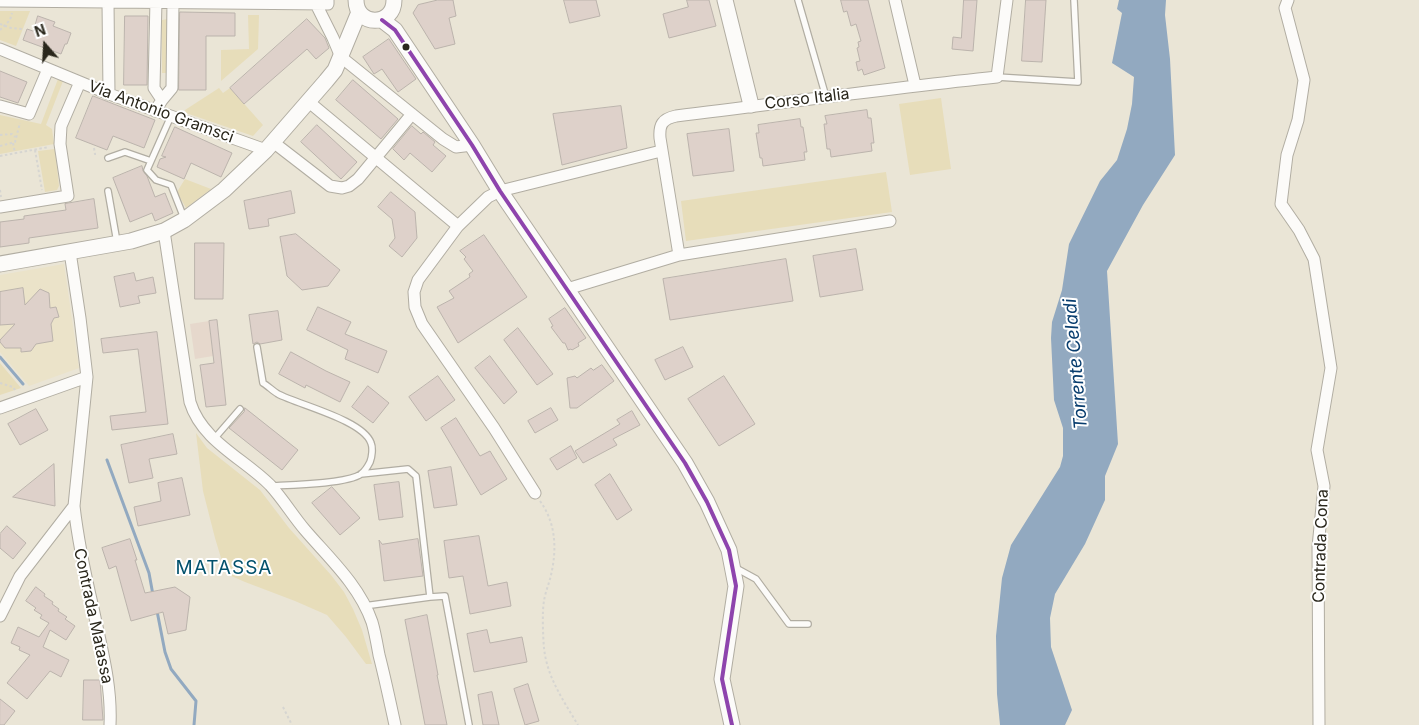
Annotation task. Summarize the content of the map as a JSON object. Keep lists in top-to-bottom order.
{
  "streets": {
    "street": [
      "Corso Italia",
      "Via Antonio Gramsci",
      "Contrada Cona",
      "Contrada Matassa"
    ]
  },
  "districts": ["MATASSA"],
  "water": ["Torrente Celadi"],
  "north": "top"
}
